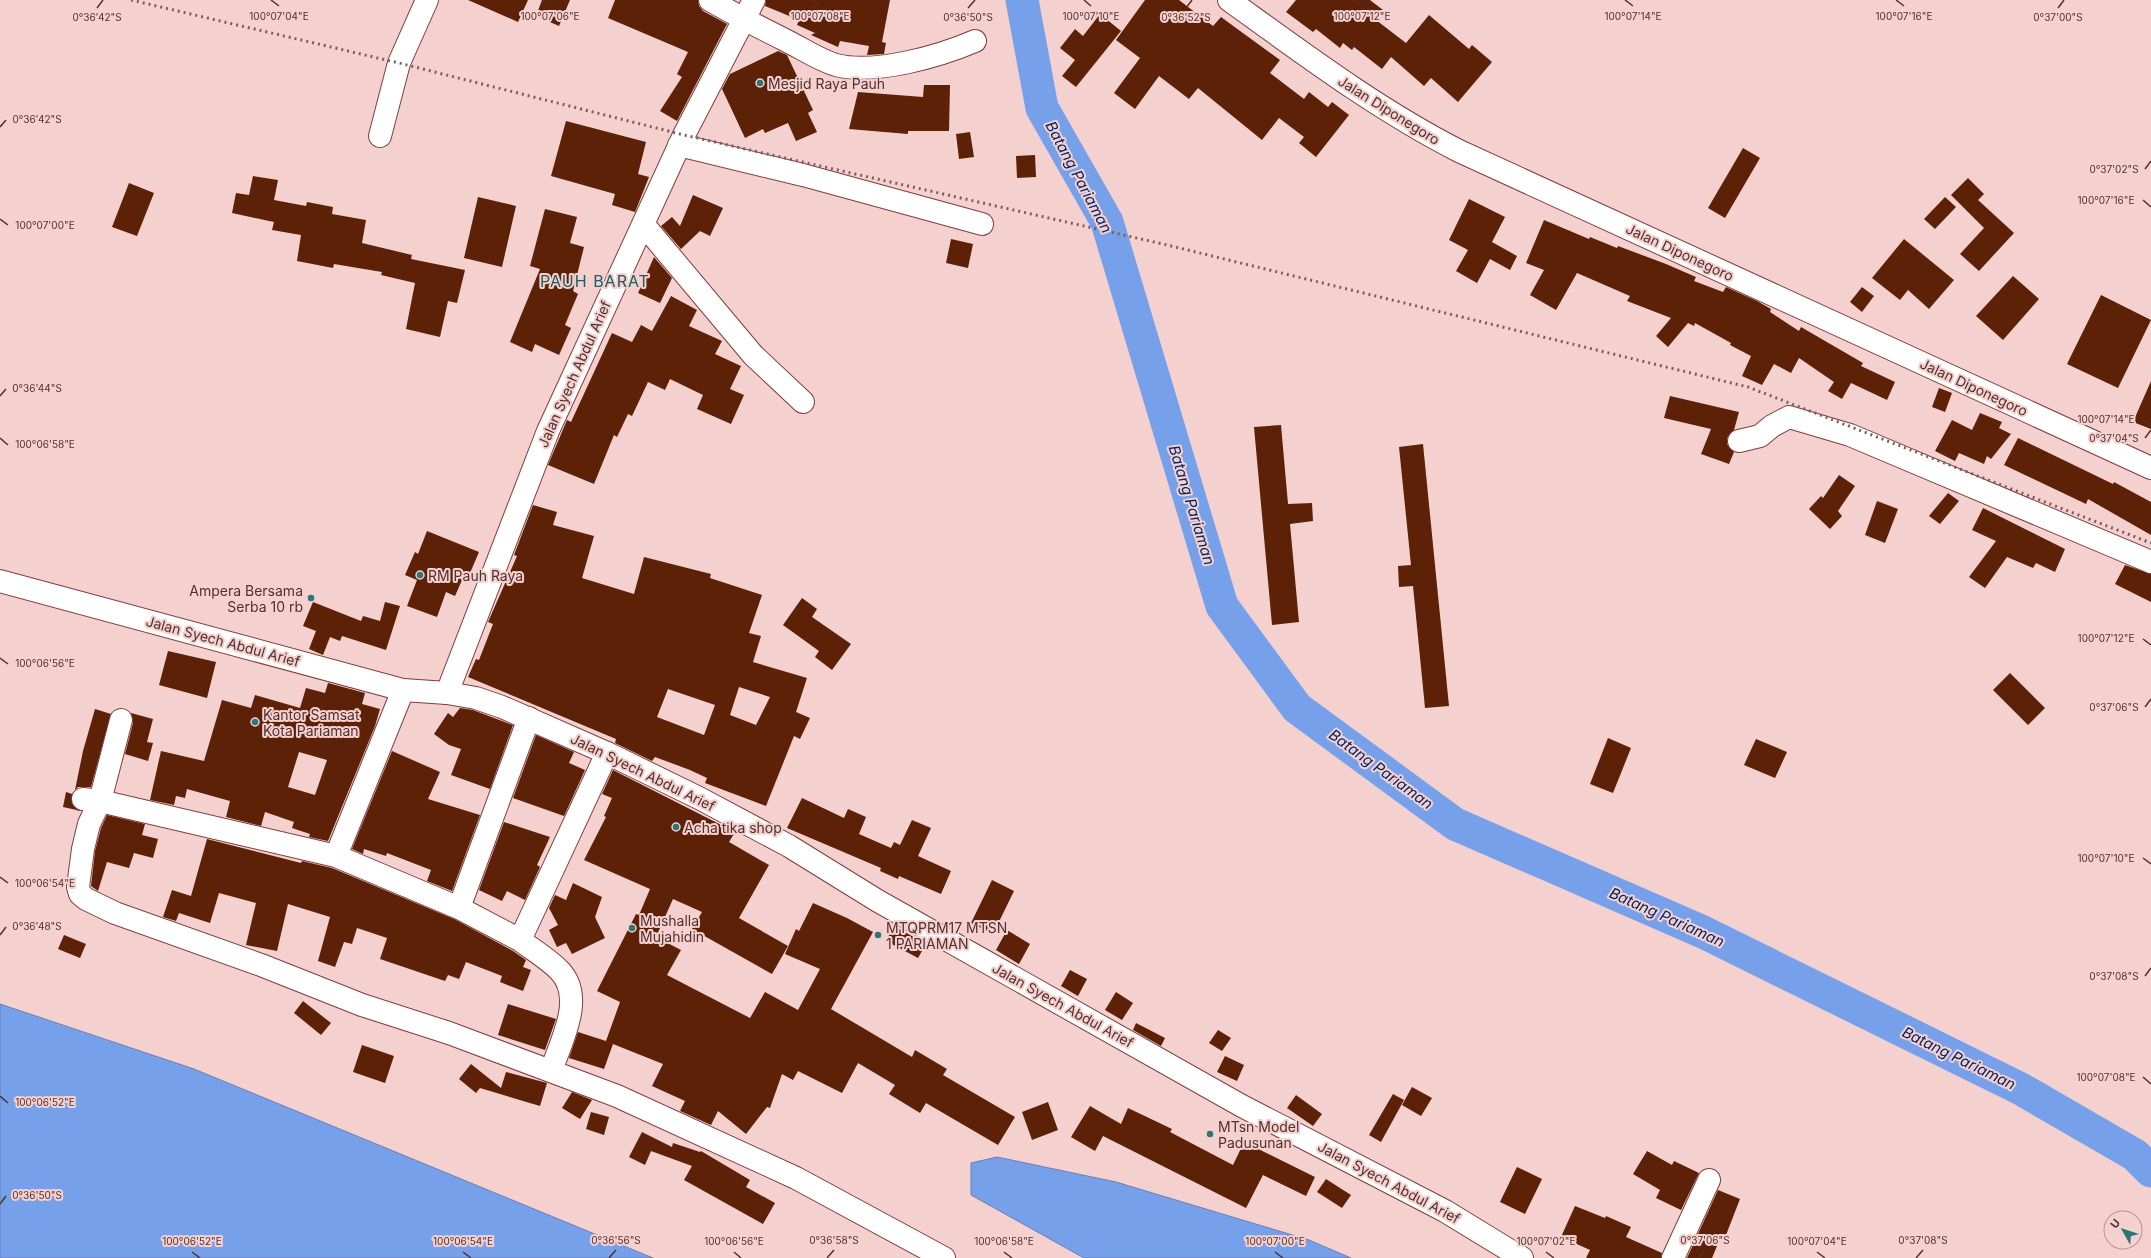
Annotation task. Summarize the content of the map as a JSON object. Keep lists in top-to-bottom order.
{
  "streets": {
    "street": ["Jalan Diponegoro", "Jalan Syech Abdul Arief"]
  },
  "districts": ["PAUH BARAT"],
  "water": ["Batang Pariaman"],
  "places": [
    "Mesjid Raya Pauh",
    "RM Pauh Raya",
    "Ampera Bersama Serba 10 rb",
    "Kantor Samsat Kota Pariaman",
    "Acha tika shop",
    "Mushalla Mujahidin",
    "MTQPRM17 MTSN 1 PARIAMAN",
    "MTsn Model Padusunan"
  ],
  "north": "top left",
  "coordinates": [
    "100°07'04\"E",
    "100°07'06\"E",
    "100°07'08\"E",
    "100°07'10\"E",
    "100°07'12\"E",
    "100°07'14\"E",
    "100°07'16\"E",
    "0°36'42\"S",
    "0°36'50\"S",
    "0°36'52\"S",
    "0°37'00\"S",
    "0°37'02\"S",
    "100°07'00\"E",
    "0°36'44\"S",
    "0°37'04\"S",
    "100°06'58\"E",
    "100°06'56\"E",
    "0°37'06\"S",
    "100°06'54\"E",
    "0°36'48\"S",
    "0°37'08\"S",
    "100°06'52\"E",
    "0°36'56\"S",
    "0°36'58\"S",
    "100°07'02\"E"
  ]
}
